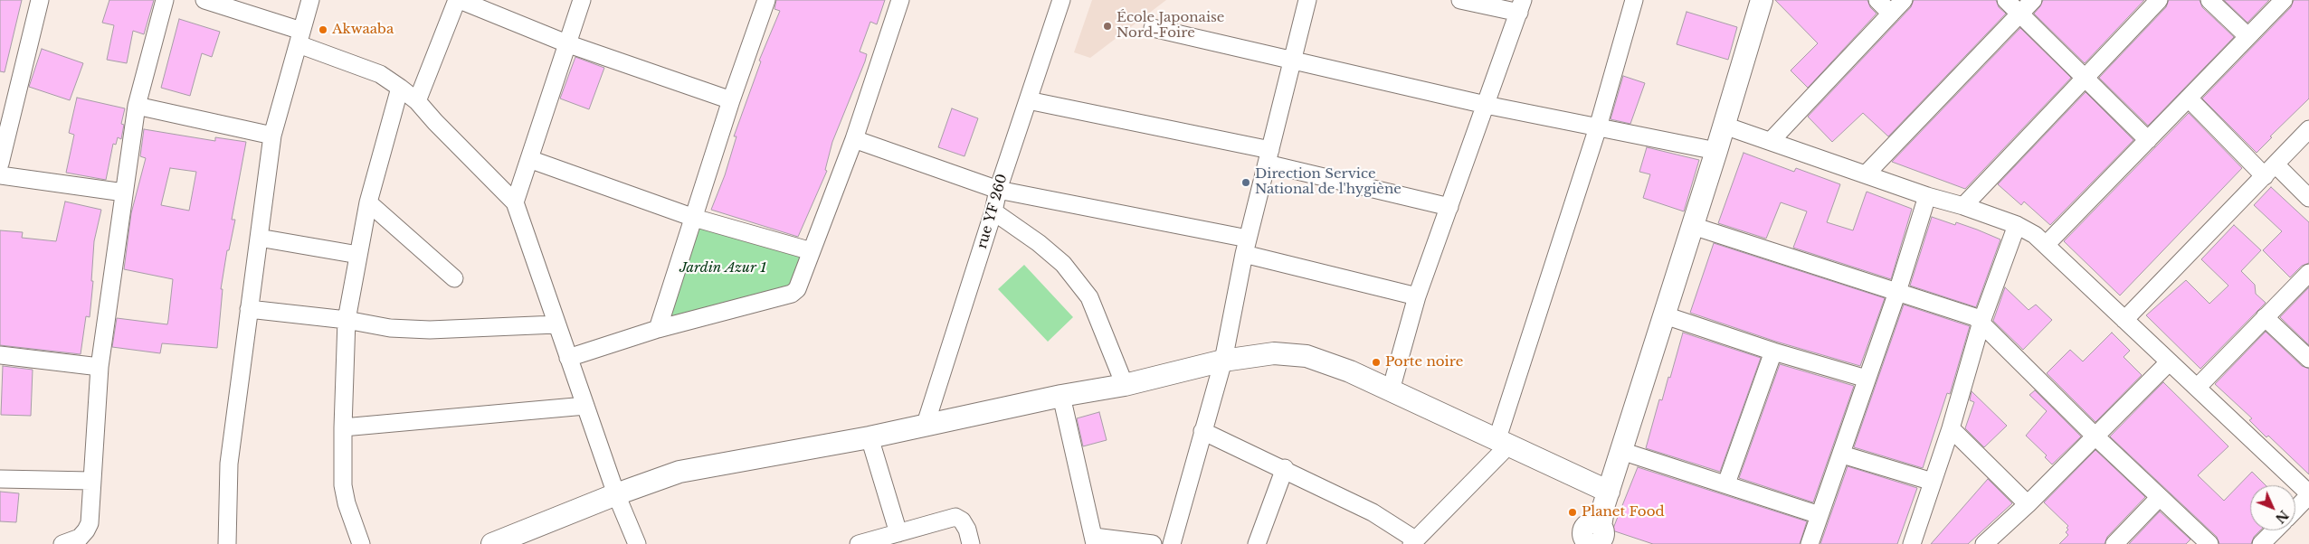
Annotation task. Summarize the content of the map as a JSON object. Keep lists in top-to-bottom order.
{
  "streets": {
    "street": ["rue YF 260"]
  },
  "parks": ["Jardin Azur 1"],
  "places": [
    "École Japonaise Nord-Foire",
    "Akwaaba",
    "Direction Service National de l'hygiène",
    "Porte noire",
    "Planet Food"
  ],
  "north": "bottom right"
}
